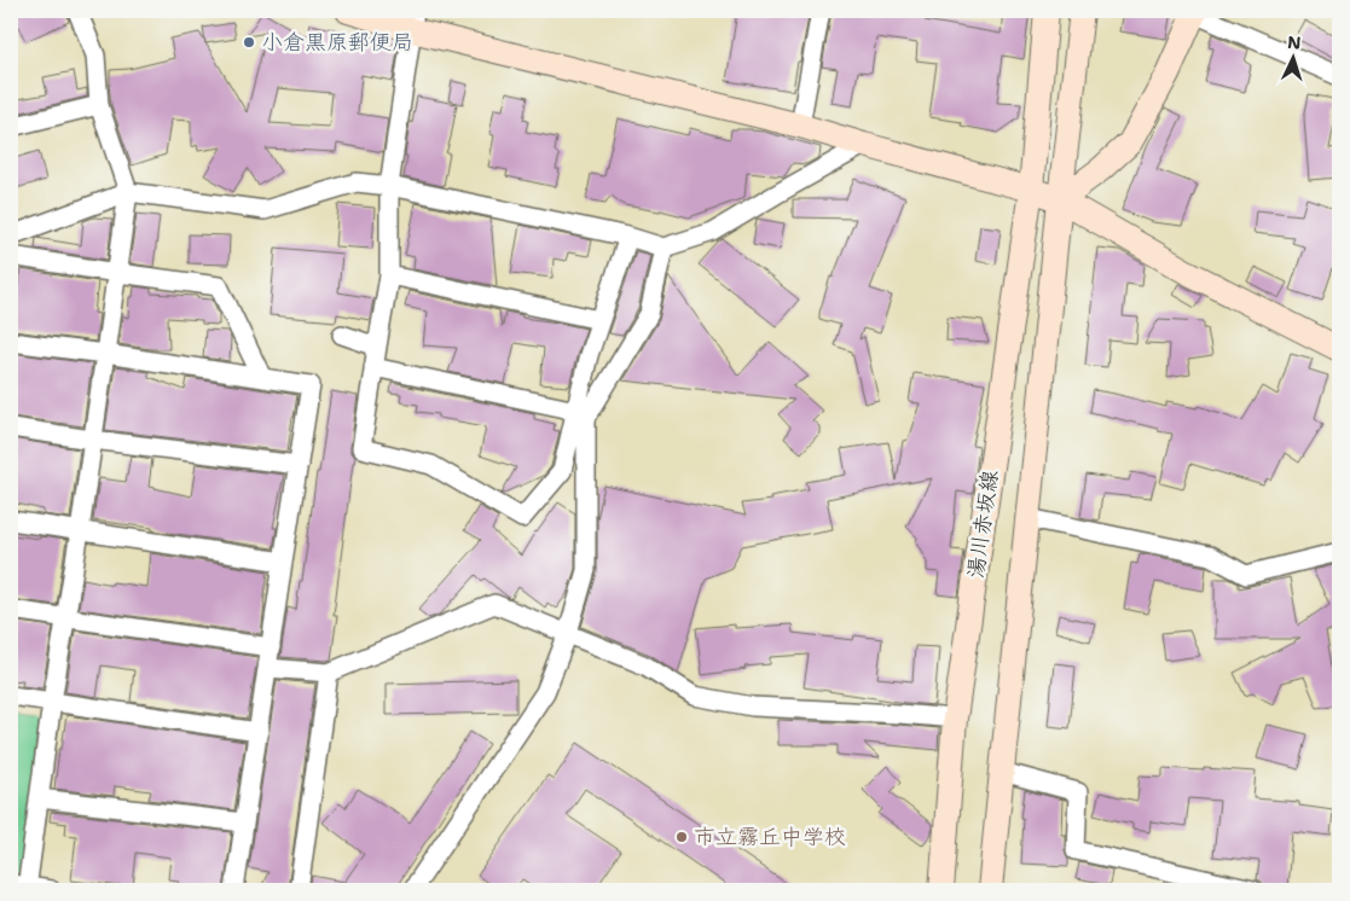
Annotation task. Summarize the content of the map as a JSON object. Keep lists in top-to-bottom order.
{
  "streets": {
    "main road": ["湯川赤坂線"]
  },
  "places": ["小倉黒原郵便局", "市立霧丘中学校"],
  "north": "top"
}
